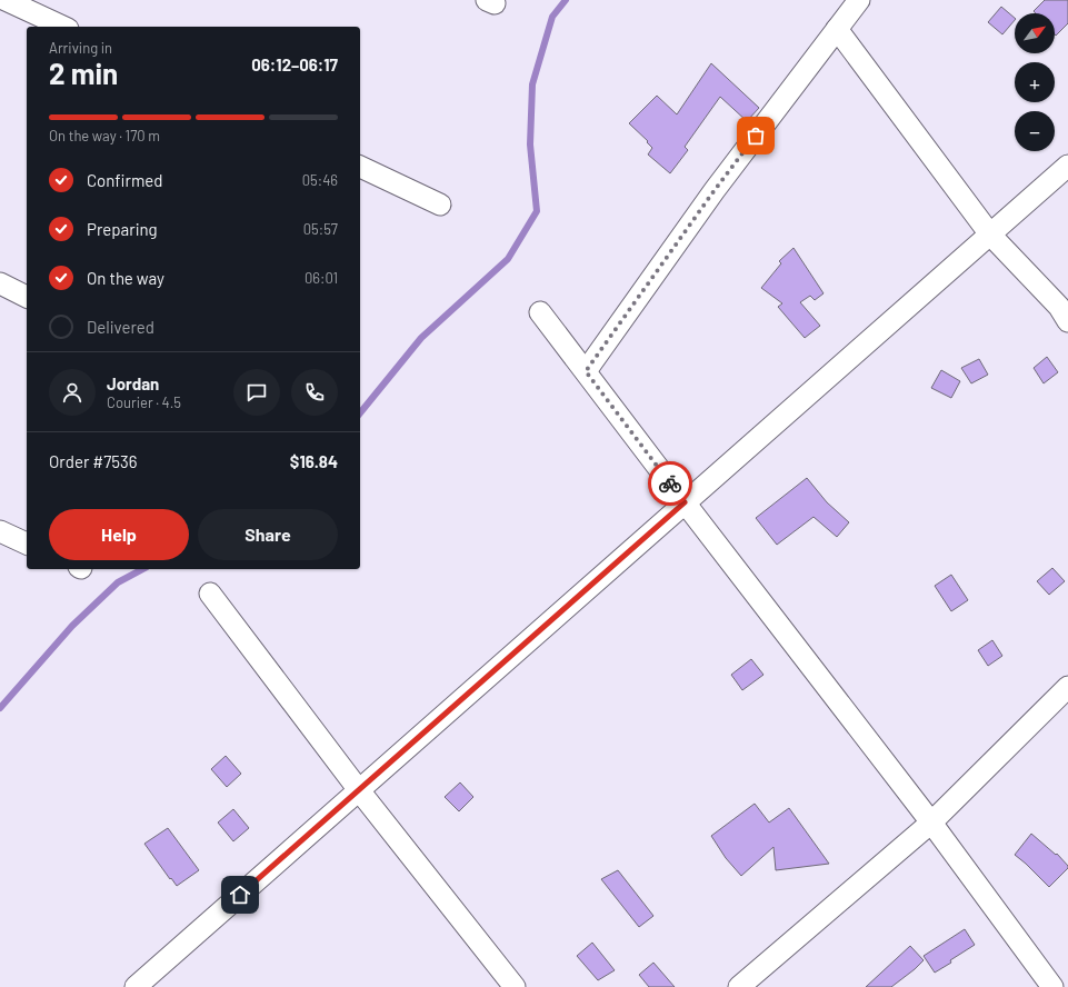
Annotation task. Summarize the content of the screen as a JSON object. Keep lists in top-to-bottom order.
{
  "north": "top right",
  "page": {
    "map_buttons": ["+", "−"],
    "heading": ["2 min", "Arriving in", "06:12–06:17"],
    "panel": [
      "Jordan",
      "Courier · 4.5",
      "Order #7536",
      "$16.84"
    ],
    "bar": "On the way · 170 m",
    "list": [
      ["Confirmed", "05:46"],
      ["Preparing", "05:57"],
      ["On the way", "06:01"],
      "Delivered"
    ],
    "buttons": ["Help", "Share"]
  }
}
